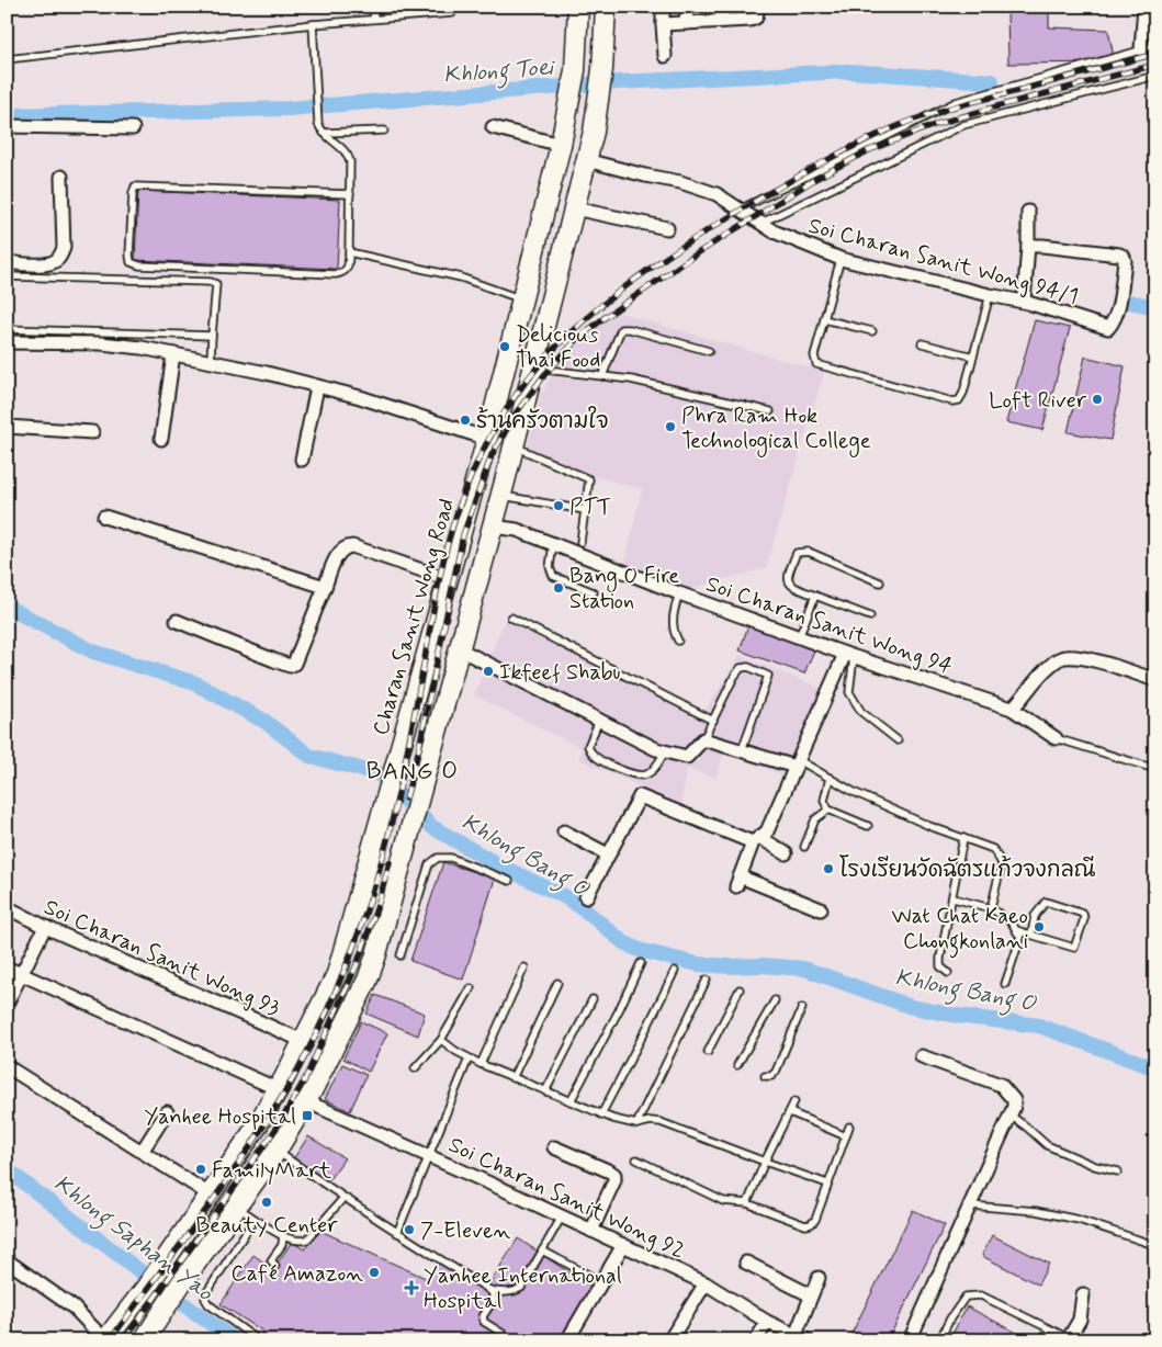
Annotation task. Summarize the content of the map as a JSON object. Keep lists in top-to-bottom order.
{
  "streets": {
    "main road": ["Charan Sanit Wong Road"],
    "street": [
      "Soi Charan Sanit Wong 94/1",
      "Soi Charan Sanit Wong 94",
      "Soi Charan Sanit Wong 93",
      "Soi Charan Sanit Wong 92"
    ]
  },
  "crossings": [
    ["Charan Sanit Wong Road", "Soi Charan Sanit Wong 93"]
  ],
  "districts": ["BANG O"],
  "water": ["Khlong Toei", "Khlong Bang O", "Khlong Saphan Yao"],
  "places": {
    "other": [
      "Delicious Thai Food",
      "Loft River",
      "ร้านครัวตามใจ",
      "Phra Ram Hok Technological College",
      "PTT",
      "Bang O Fire Station",
      "Ikfeef Shabu",
      "โรงเรียนวัดฉัตรแก้วจงกลณี",
      "Wat Chat Kaeo Chongkonlani",
      "FamilyMart",
      "Beauty Center",
      "7-Eleven",
      "Café Amazon"
    ],
    "transit": ["Yanhee Hospital"],
    "health": ["Yanhee International Hospital"]
  }
}
